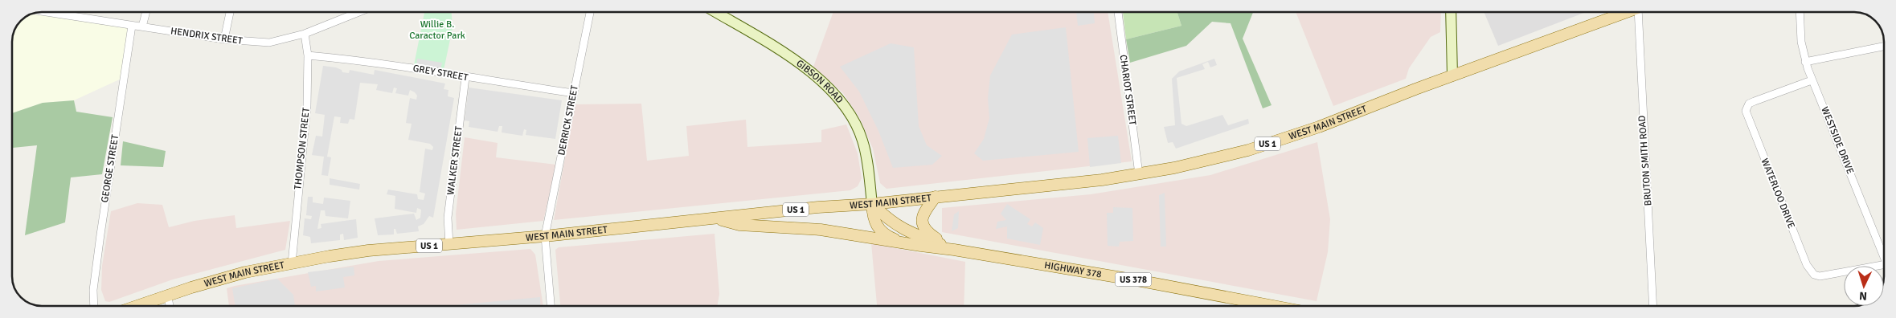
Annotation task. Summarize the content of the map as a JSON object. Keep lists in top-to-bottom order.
{
  "streets": {
    "main road": [
      "WEST MAIN STREET",
      "US 1",
      "HIGHWAY 378",
      "US 378"
    ],
    "street": [
      "HENDRIX STREET",
      "GREY STREET",
      "GIBSON ROAD",
      "CHARIOT STREET",
      "DERRICK STREET",
      "WESTSIDE DRIVE",
      "THOMPSON STREET",
      "WALKER STREET",
      "BRUTON SMITH ROAD",
      "GEORGE STREET",
      "WATERLOO DRIVE"
    ]
  },
  "crossings": [
    ["HENDRIX STREET", "THOMPSON STREET"],
    ["HENDRIX STREET", "GEORGE STREET"],
    ["GREY STREET", "DERRICK STREET"],
    ["GREY STREET", "THOMPSON STREET"],
    ["GREY STREET", "WALKER STREET"],
    ["GIBSON ROAD", "WEST MAIN STREET"],
    ["GIBSON ROAD", "US 378"],
    ["CHARIOT STREET", "WEST MAIN STREET"],
    ["DERRICK STREET", "WEST MAIN STREET"],
    ["WEST MAIN STREET", "THOMPSON STREET"],
    ["WEST MAIN STREET", "WALKER STREET"],
    ["WEST MAIN STREET", "US 378"],
    ["WESTSIDE DRIVE", "WATERLOO DRIVE"],
    ["HIGHWAY 378", "US 378"]
  ],
  "parks": ["Willie B. Caractor Park"],
  "north": "bottom"
}
